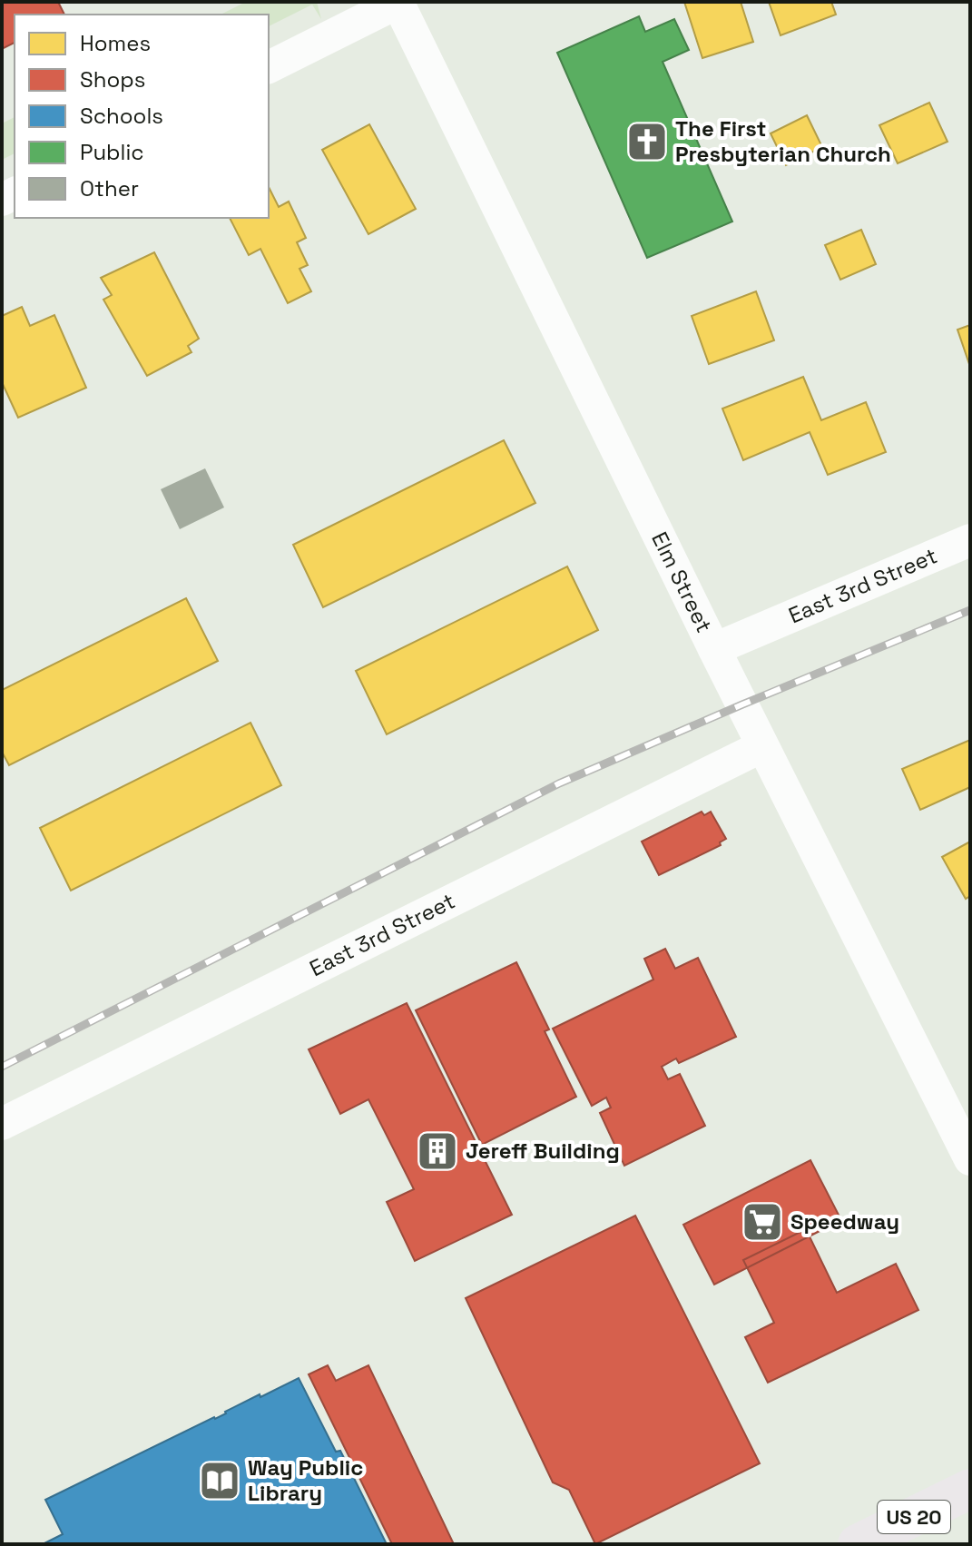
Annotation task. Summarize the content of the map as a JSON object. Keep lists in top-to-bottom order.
{
  "streets": {
    "main road": ["US 20"],
    "street": ["Elm Street", "East 3rd Street"]
  },
  "crossings": [
    ["Elm Street", "East 3rd Street"]
  ],
  "places": {
    "church": ["The First Presbyterian Church"],
    "building": ["Jereff Building"],
    "supermarket": ["Speedway"],
    "library": ["Way Public Library"]
  },
  "legend": [
    "Homes",
    "Shops",
    "Schools",
    "Public",
    "Other"
  ]
}
